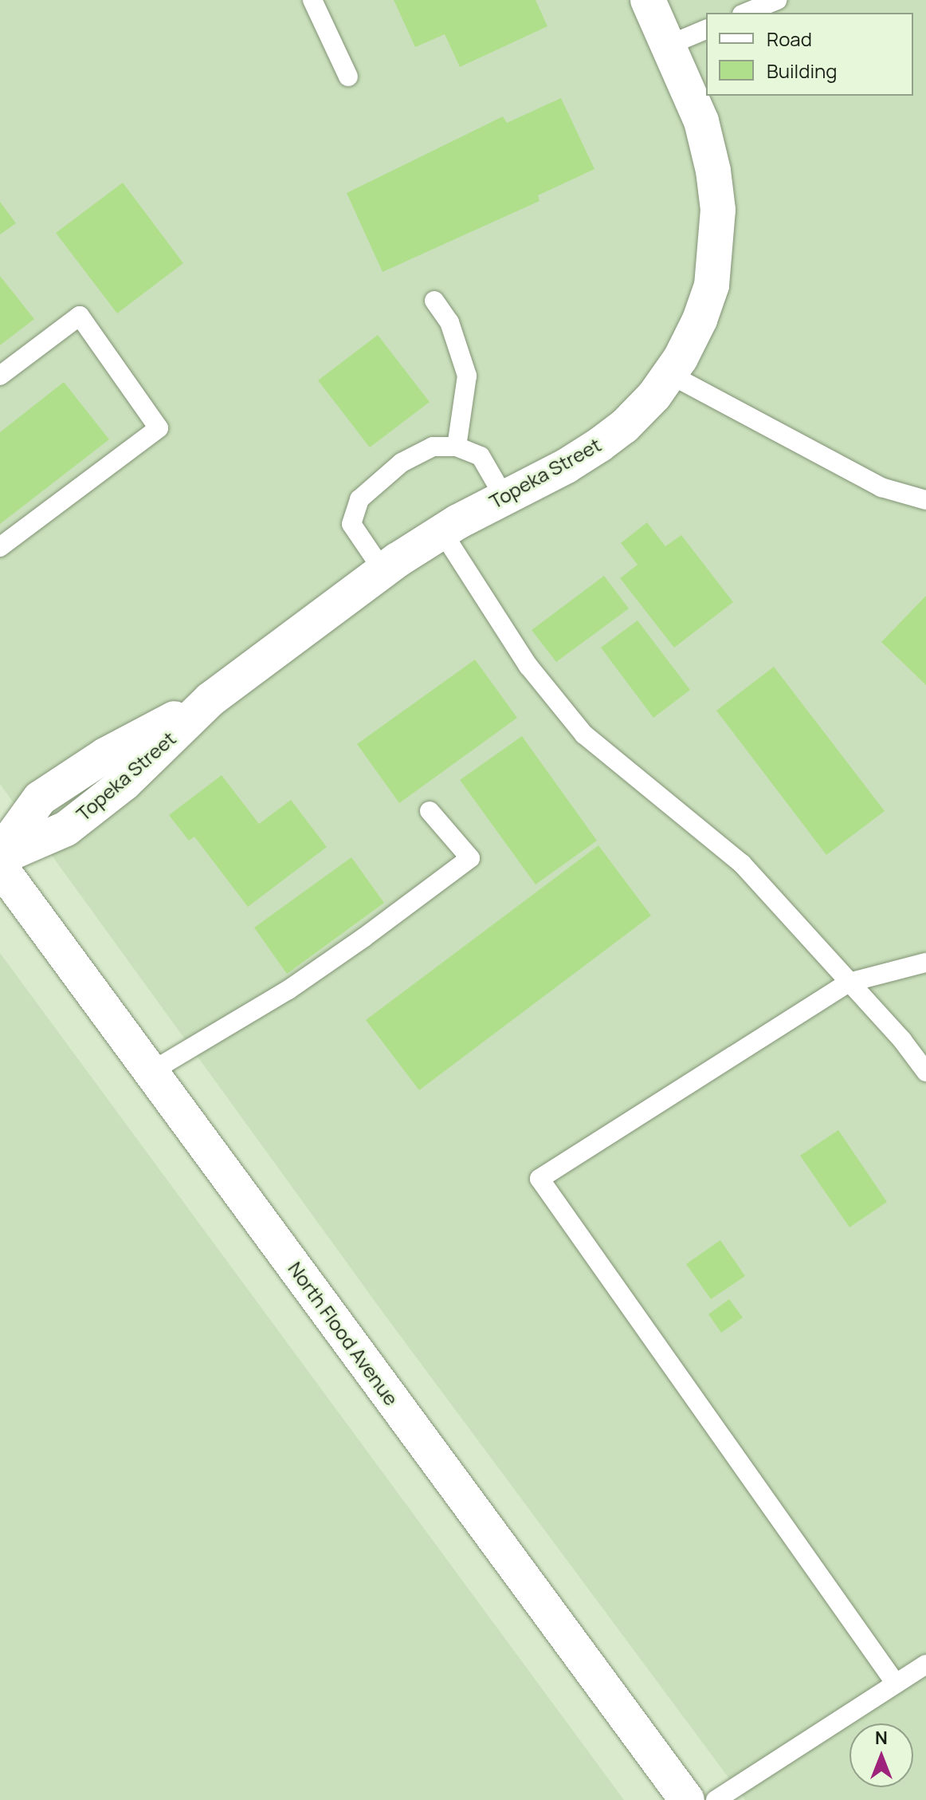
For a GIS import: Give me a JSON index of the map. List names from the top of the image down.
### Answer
{
  "streets": {
    "street": ["Topeka Street", "North Flood Avenue"]
  },
  "legend": ["Road", "Building"],
  "north": "top"
}
